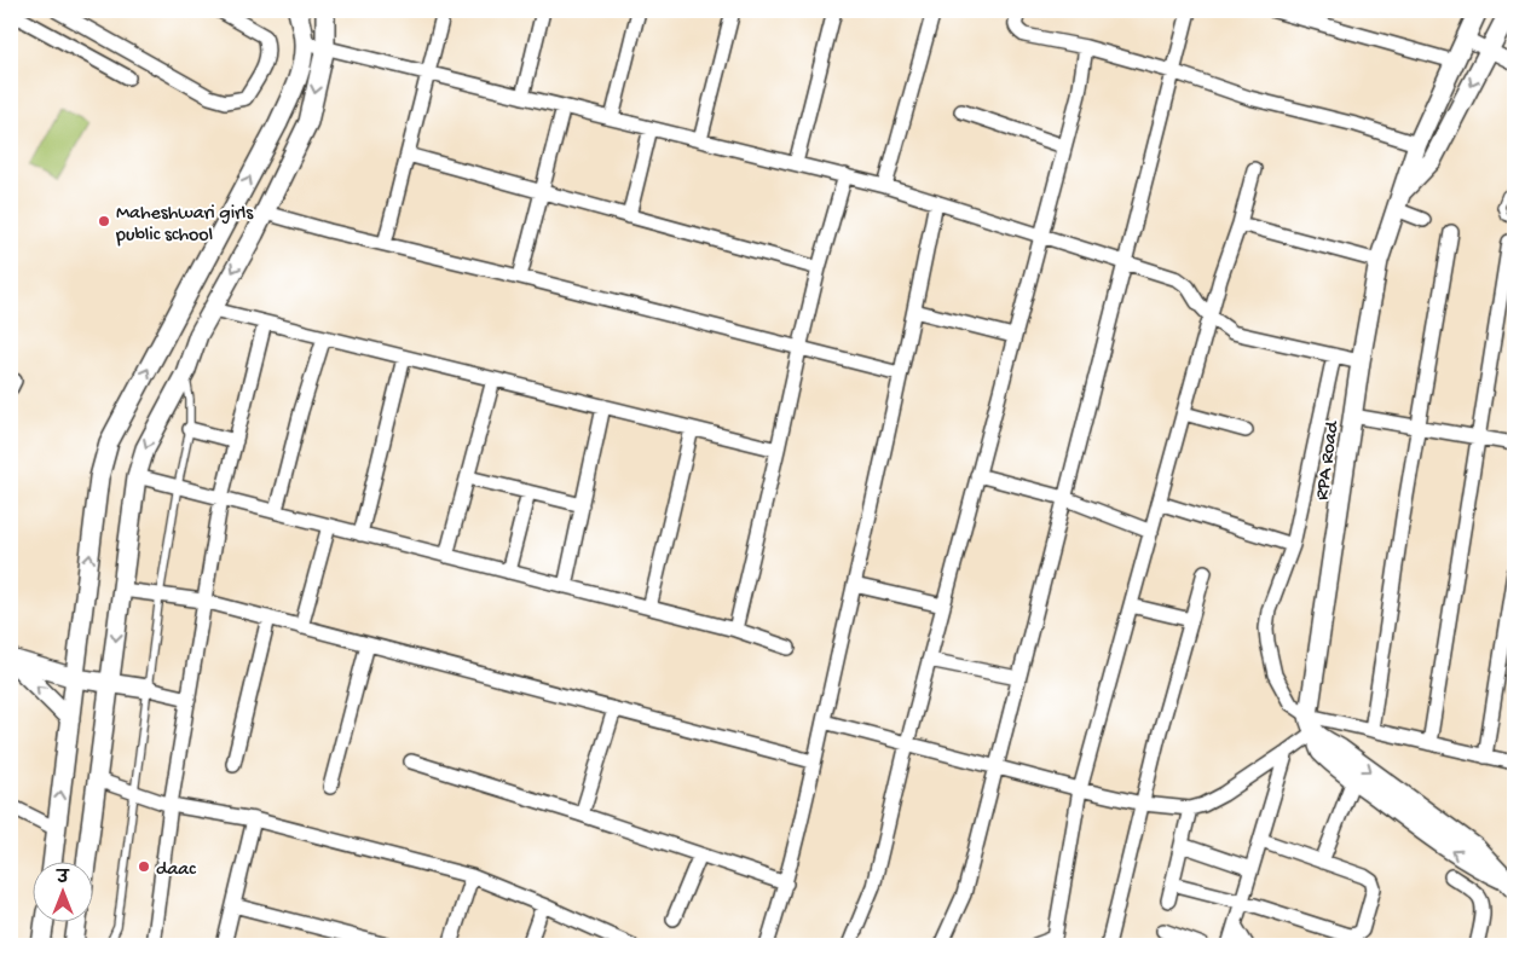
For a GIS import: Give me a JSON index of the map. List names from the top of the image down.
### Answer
{
  "streets": {
    "street": ["RPA Road"]
  },
  "places": ["Maheshwari girls public school", "daac"],
  "north": "top"
}
